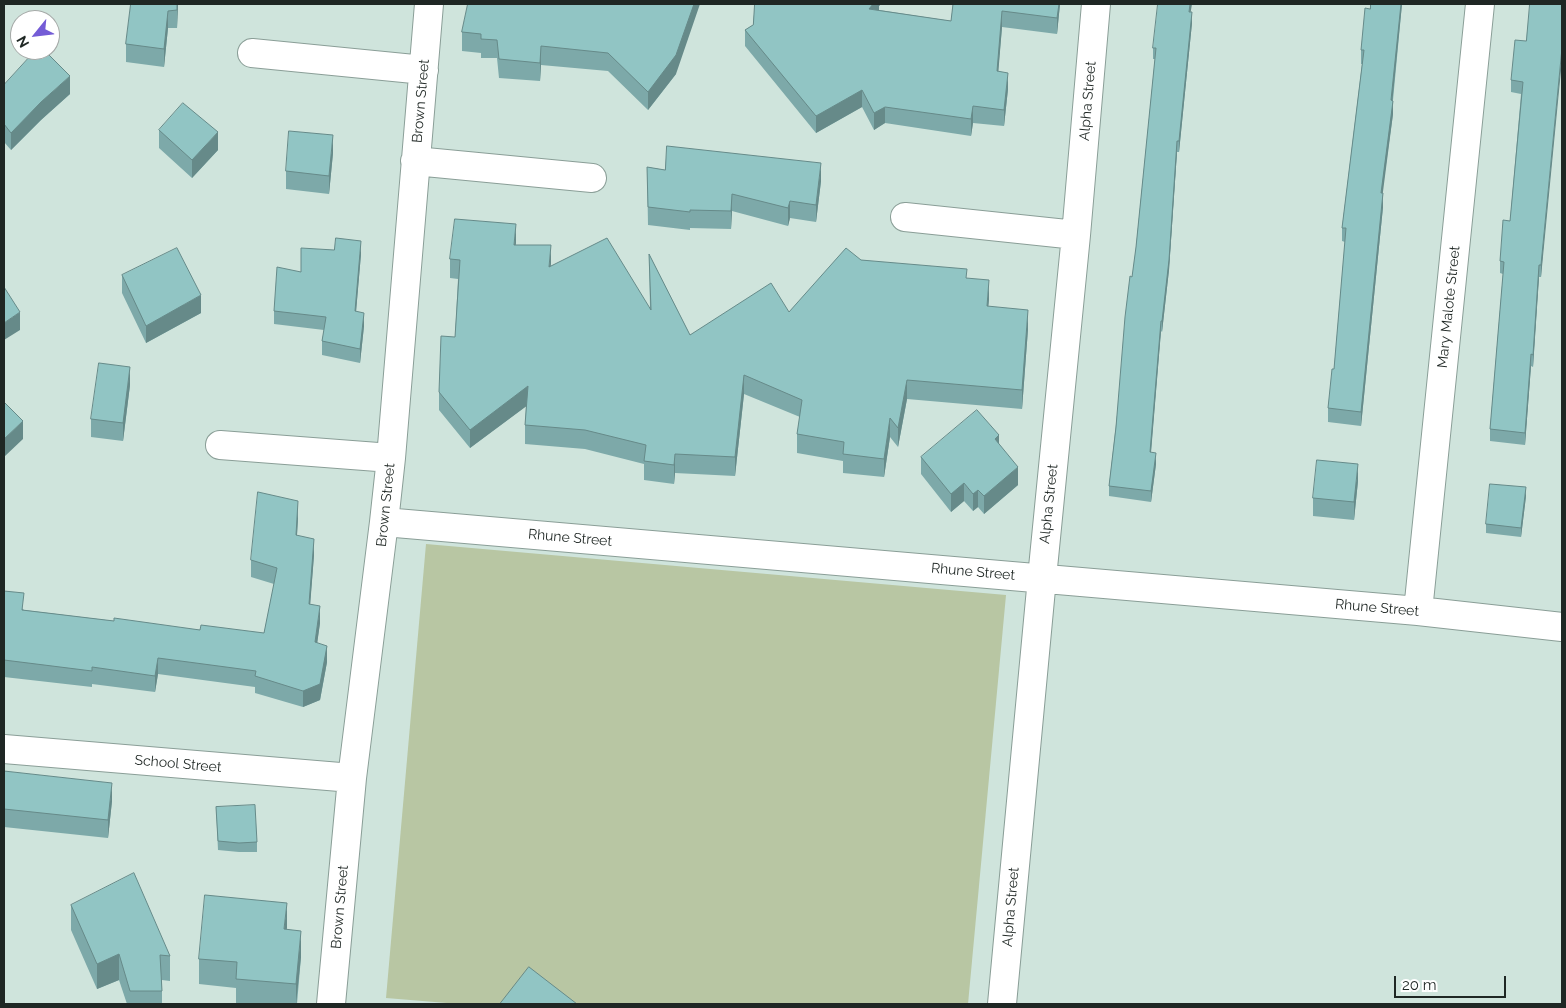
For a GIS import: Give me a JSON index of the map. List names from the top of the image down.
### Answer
{
  "streets": {
    "street": [
      "Brown Street",
      "Alpha Street",
      "Mary Malote Street",
      "Rhune Street",
      "School Street"
    ]
  },
  "crossings": [
    ["Brown Street", "Rhune Street"],
    ["Brown Street", "School Street"],
    ["Alpha Street", "Rhune Street"],
    ["Mary Malote Street", "Rhune Street"]
  ],
  "scale_bar": "20 m",
  "north": "bottom left"
}
